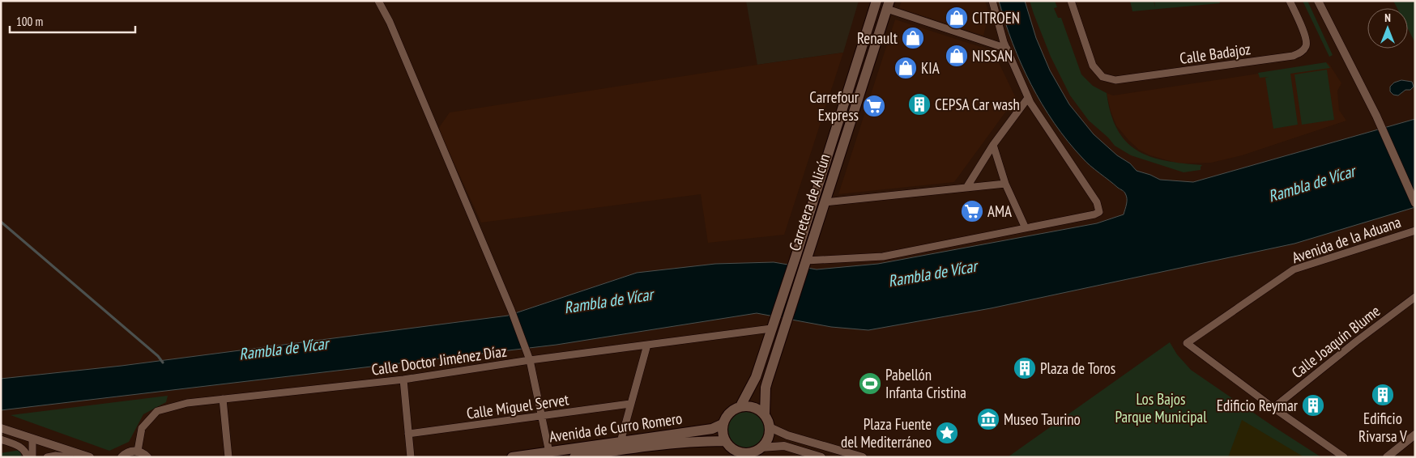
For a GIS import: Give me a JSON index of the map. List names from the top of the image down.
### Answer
{
  "streets": {
    "main road": ["Carretera de Alicún", "Avenida de Curro Romero"],
    "street": [
      "Calle Badajoz",
      "Avenida de la Aduana",
      "Calle Joaquín Blume",
      "Calle Doctor Jiménez Díaz",
      "Calle Miguel Servet"
    ]
  },
  "crossings": [
    ["Carretera de Alicún", "Calle Doctor Jiménez Díaz"],
    ["Carretera de Alicún", "Avenida de Curro Romero"],
    ["Avenida de la Aduana", "Calle Joaquín Blume"]
  ],
  "water": ["Rambla de Vícar"],
  "parks": ["Los Bajos Parque Municipal"],
  "places": {
    "shop": [
      "CITROEN",
      "Renault",
      "NISSAN",
      "KIA"
    ],
    "building": [
      "CEPSA Car wash",
      "Plaza de Toros",
      "Edificio Rivarsa V",
      "Edificio Reymar"
    ],
    "supermarket": ["Carrefour Express", "AMA"],
    "sports": ["Pabellón Infanta Cristina"],
    "museum": ["Museo Taurino"],
    "place": ["Plaza Fuente del Mediterráneo"]
  },
  "scale_bar": "100 m",
  "north": "top"
}
